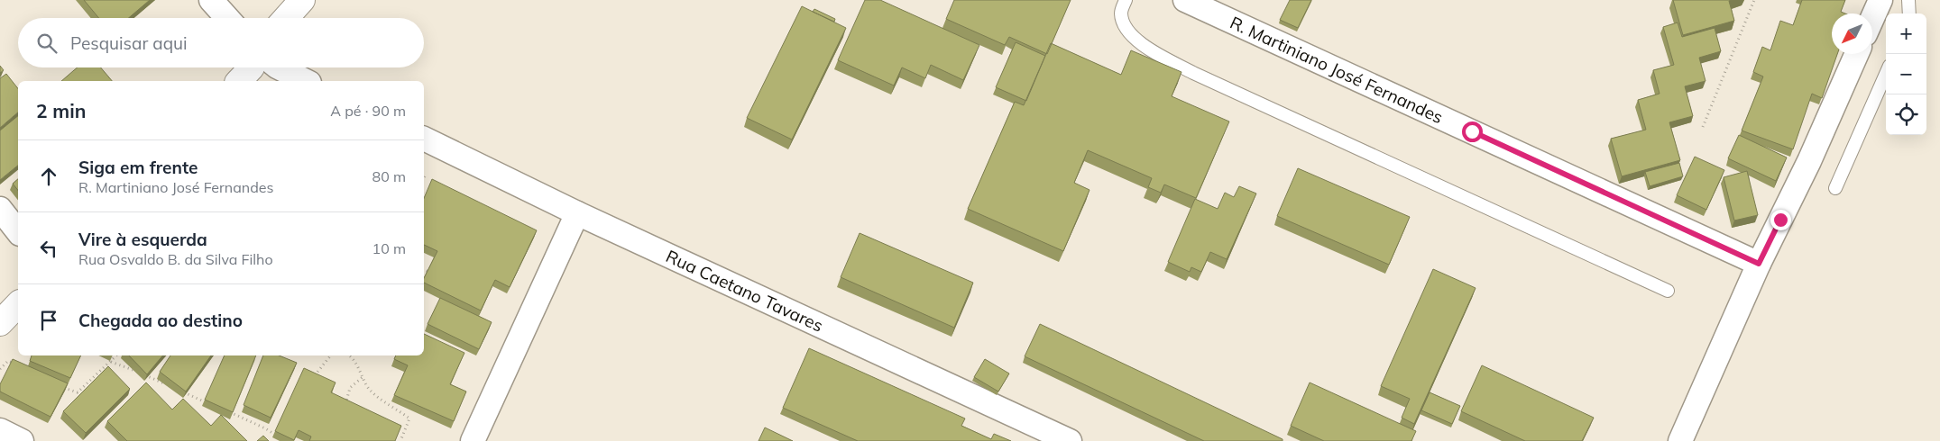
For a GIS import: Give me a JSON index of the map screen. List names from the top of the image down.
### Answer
{
  "streets": {
    "street": ["R. Martiniano José Fernandes", "Rua Caetano Tavares"]
  },
  "north": "bottom left",
  "page": {
    "map_buttons": ["+", "−"],
    "search": "Pesquisar aqui",
    "heading": ["2 min", "A pé · 90 m"],
    "list": [
      ["Siga em frente", "R. Martiniano José Fernandes", "80 m"],
      ["Vire à esquerda", "Rua Osvaldo B. da Silva Filho", "10 m"],
      "Chegada ao destino"
    ]
  }
}
